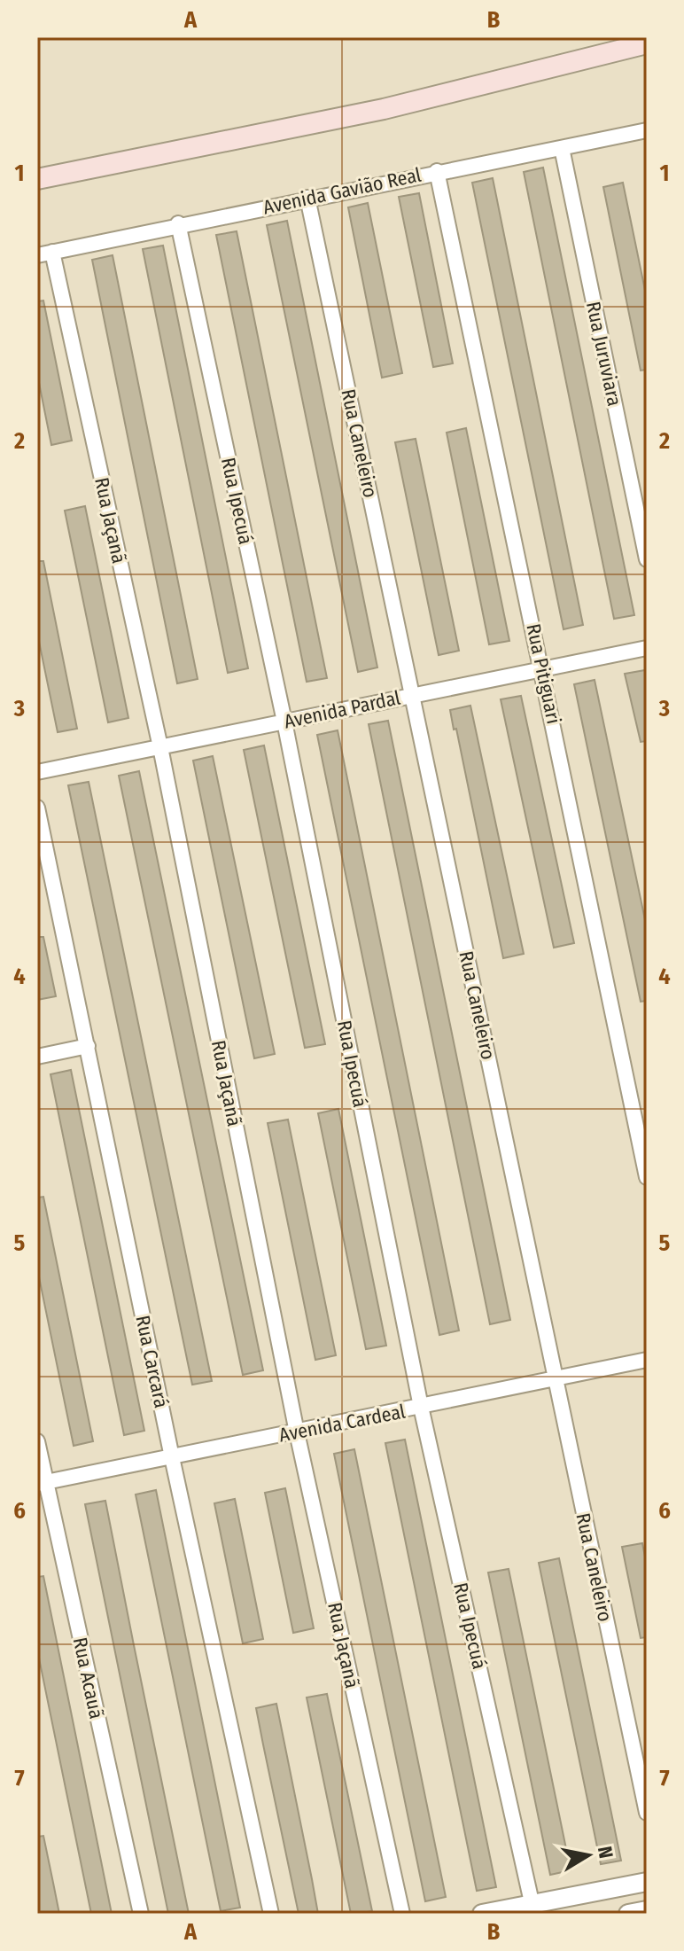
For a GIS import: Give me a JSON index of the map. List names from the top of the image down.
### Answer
{
  "streets": {
    "street": [
      "Avenida Gavião Real",
      "Rua Juruviara",
      "Rua Caneleiro",
      "Rua Ipecuá",
      "Rua Jaçanã",
      "Rua Pitiguari",
      "Avenida Pardal",
      "Rua Carcará",
      "Avenida Cardeal",
      "Rua Acauã"
    ]
  },
  "crossings": [
    ["Avenida Gavião Real", "Rua Juruviara"],
    ["Avenida Gavião Real", "Rua Caneleiro"],
    ["Avenida Gavião Real", "Rua Ipecuá"],
    ["Avenida Gavião Real", "Rua Jaçanã"],
    ["Avenida Gavião Real", "Rua Pitiguari"],
    ["Rua Caneleiro", "Avenida Pardal"],
    ["Rua Caneleiro", "Avenida Cardeal"],
    ["Rua Ipecuá", "Avenida Pardal"],
    ["Rua Ipecuá", "Avenida Cardeal"],
    ["Rua Jaçanã", "Avenida Pardal"],
    ["Rua Jaçanã", "Avenida Cardeal"],
    ["Rua Pitiguari", "Avenida Pardal"],
    ["Rua Carcará", "Avenida Cardeal"],
    ["Avenida Cardeal", "Rua Acauã"]
  ],
  "north": "right",
  "grid": {
    "columns": ["A", "B"],
    "rows": [
      "1",
      "2",
      "3",
      "4",
      "5",
      "6",
      "7"
    ]
  }
}
